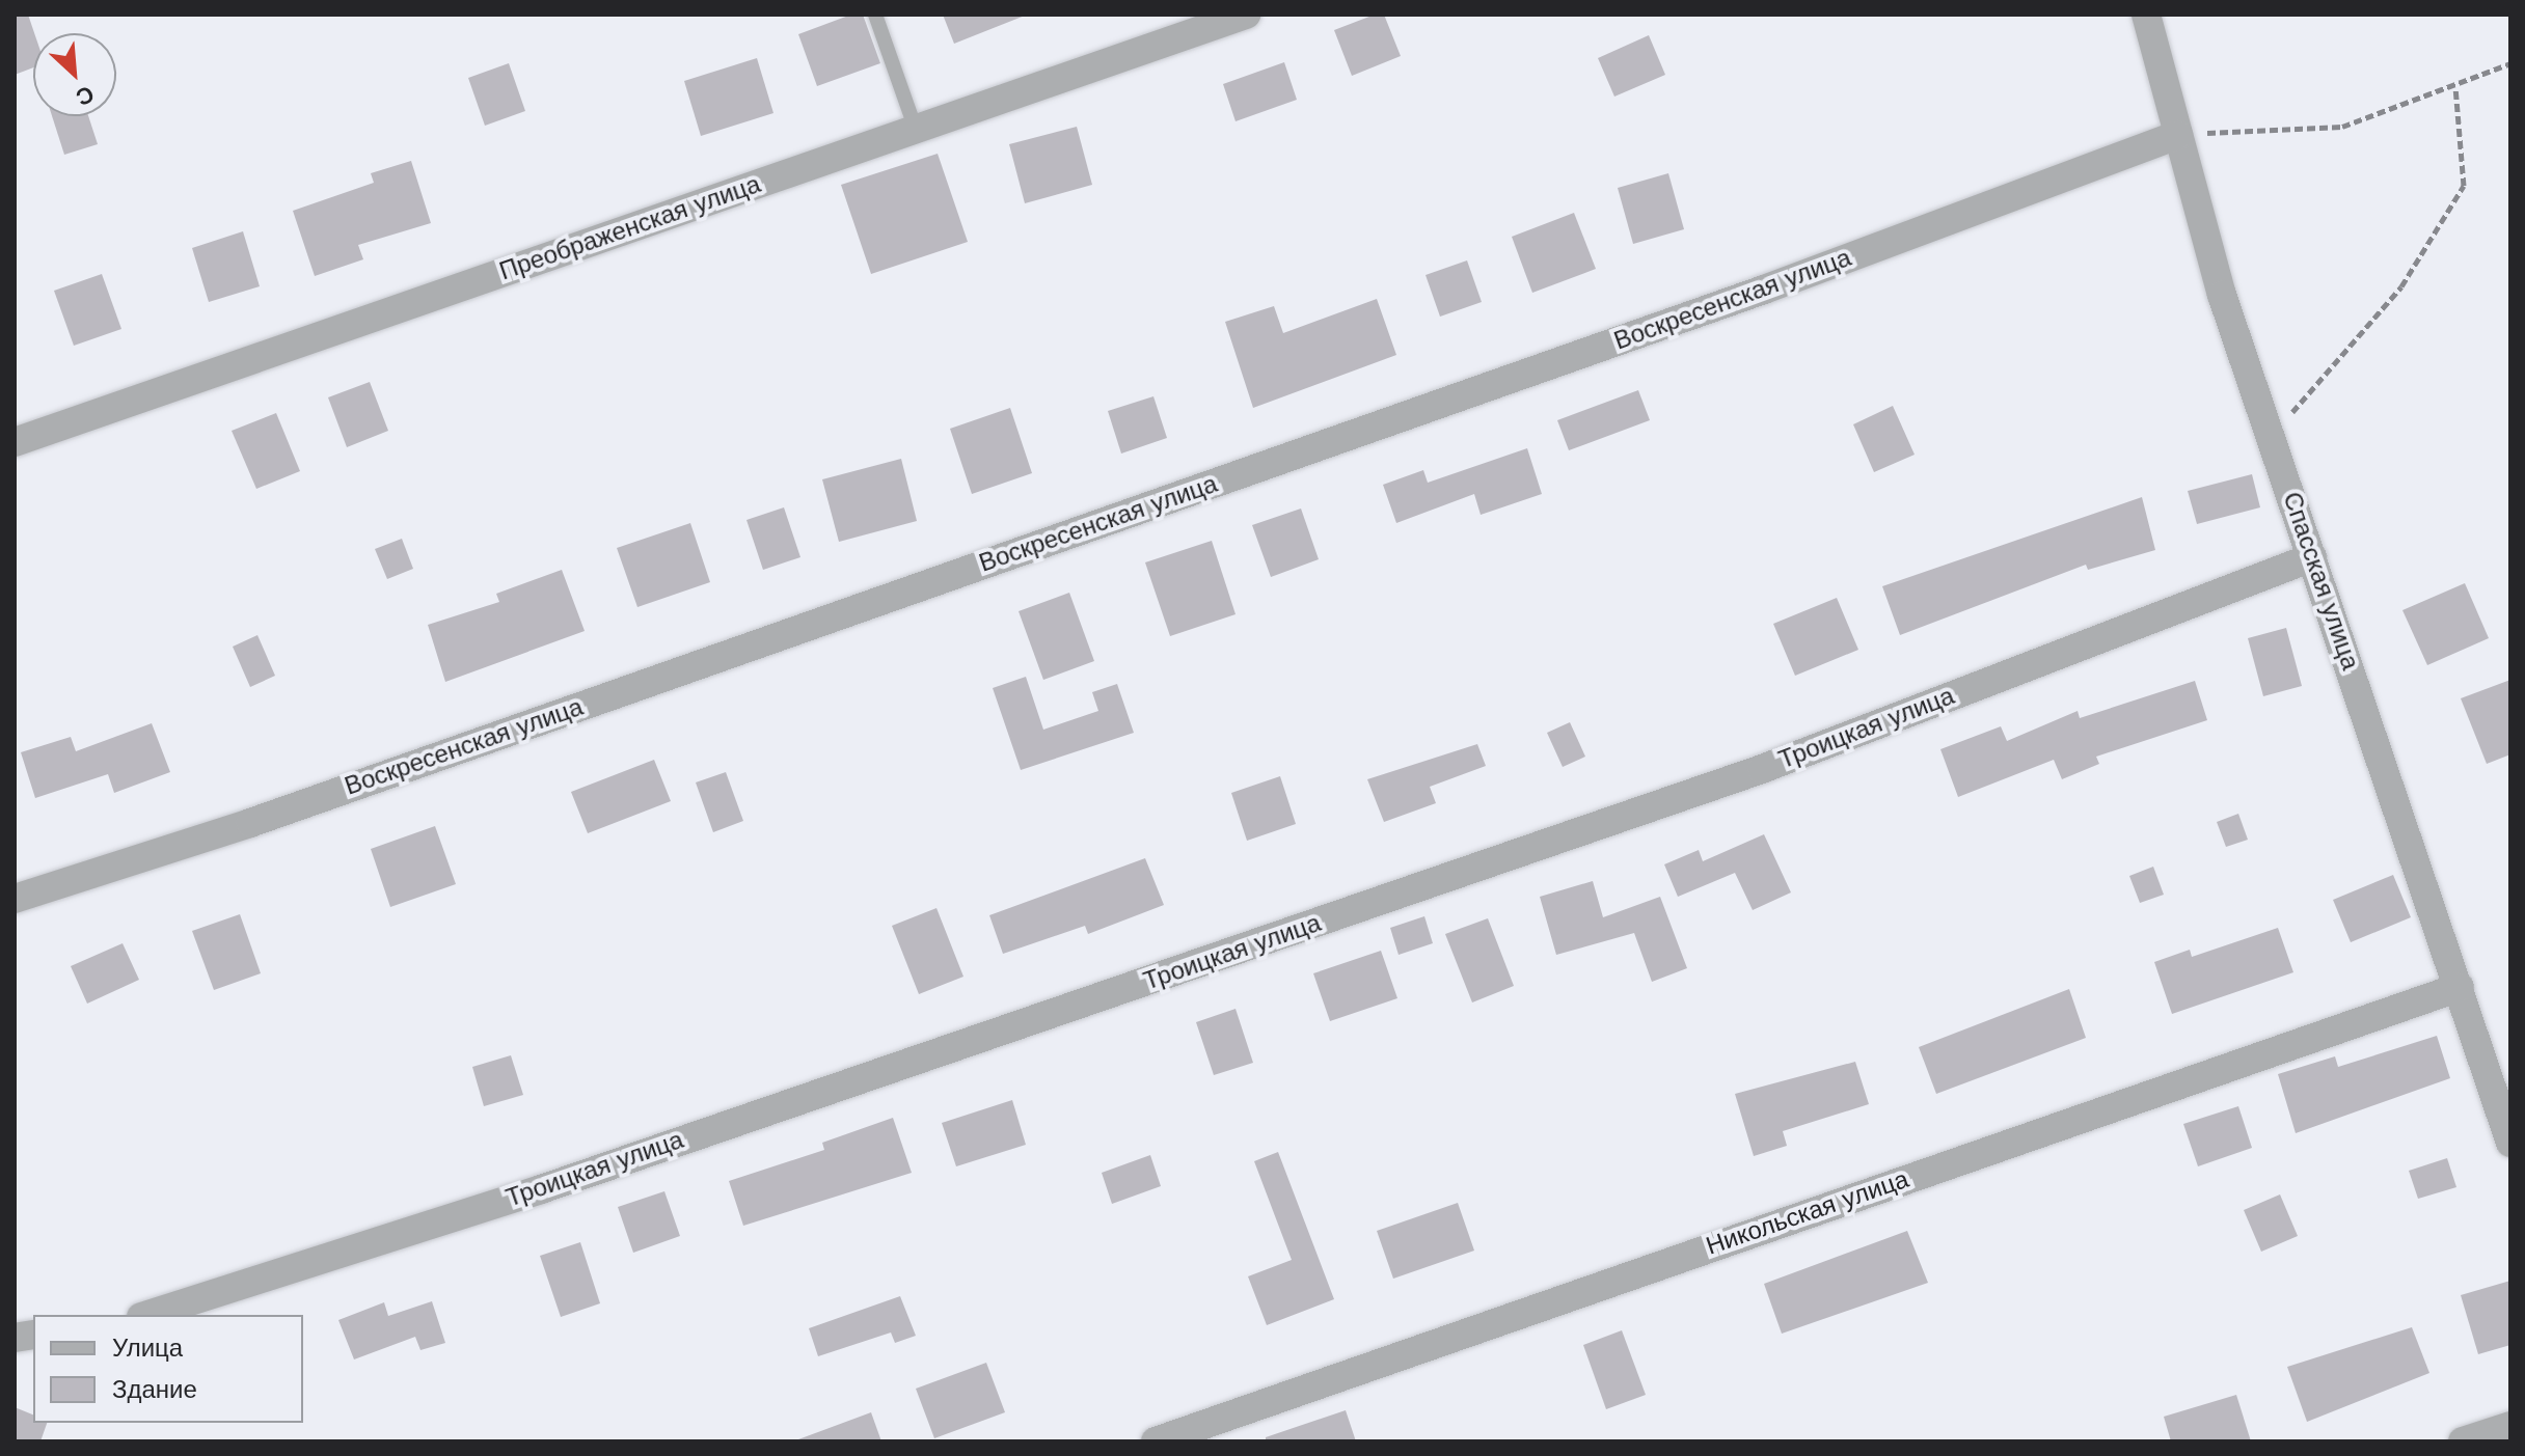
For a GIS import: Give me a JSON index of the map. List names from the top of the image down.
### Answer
{
  "streets": {
    "street": [
      "Преображенская улица",
      "Воскресенская улица",
      "Спасская улица",
      "Троицкая улица",
      "Никольская улица"
    ]
  },
  "crossings": [
    ["Воскресенская улица", "Спасская улица"],
    ["Спасская улица", "Троицкая улица"],
    ["Спасская улица", "Никольская улица"]
  ],
  "legend": ["Улица", "Здание"],
  "north": "bottom right"
}
